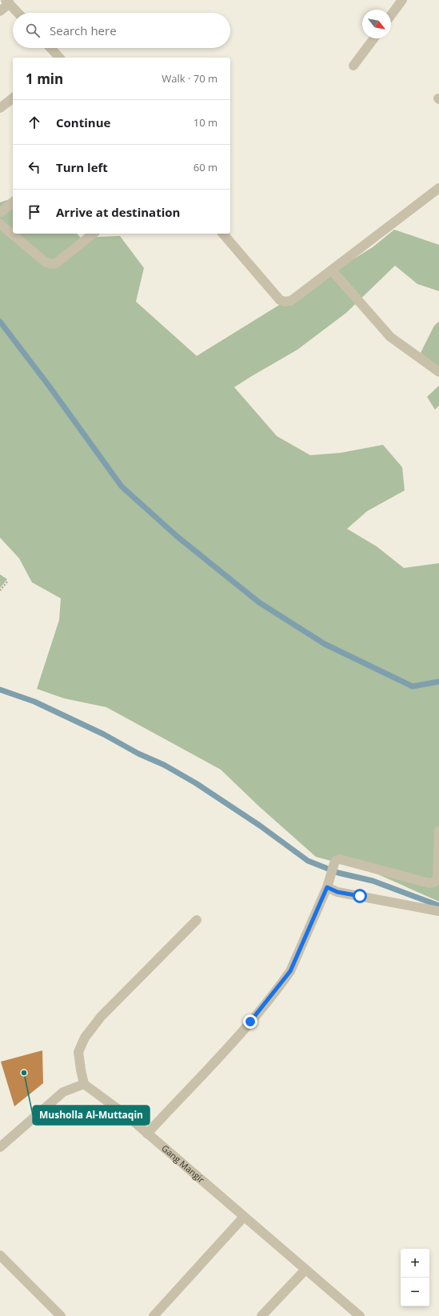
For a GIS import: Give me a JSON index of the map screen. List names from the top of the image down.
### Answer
{
  "streets": {
    "street": ["Gang Mangir"]
  },
  "places": ["Musholla Al-Muttaqin"],
  "north": "bottom right",
  "page": {
    "search": "Search here",
    "heading": ["1 min", "Walk · 70 m"],
    "list": [
      ["Continue", "10 m"],
      ["Turn left", "60 m"],
      "Arrive at destination"
    ],
    "map_buttons": ["+", "−"]
  }
}
